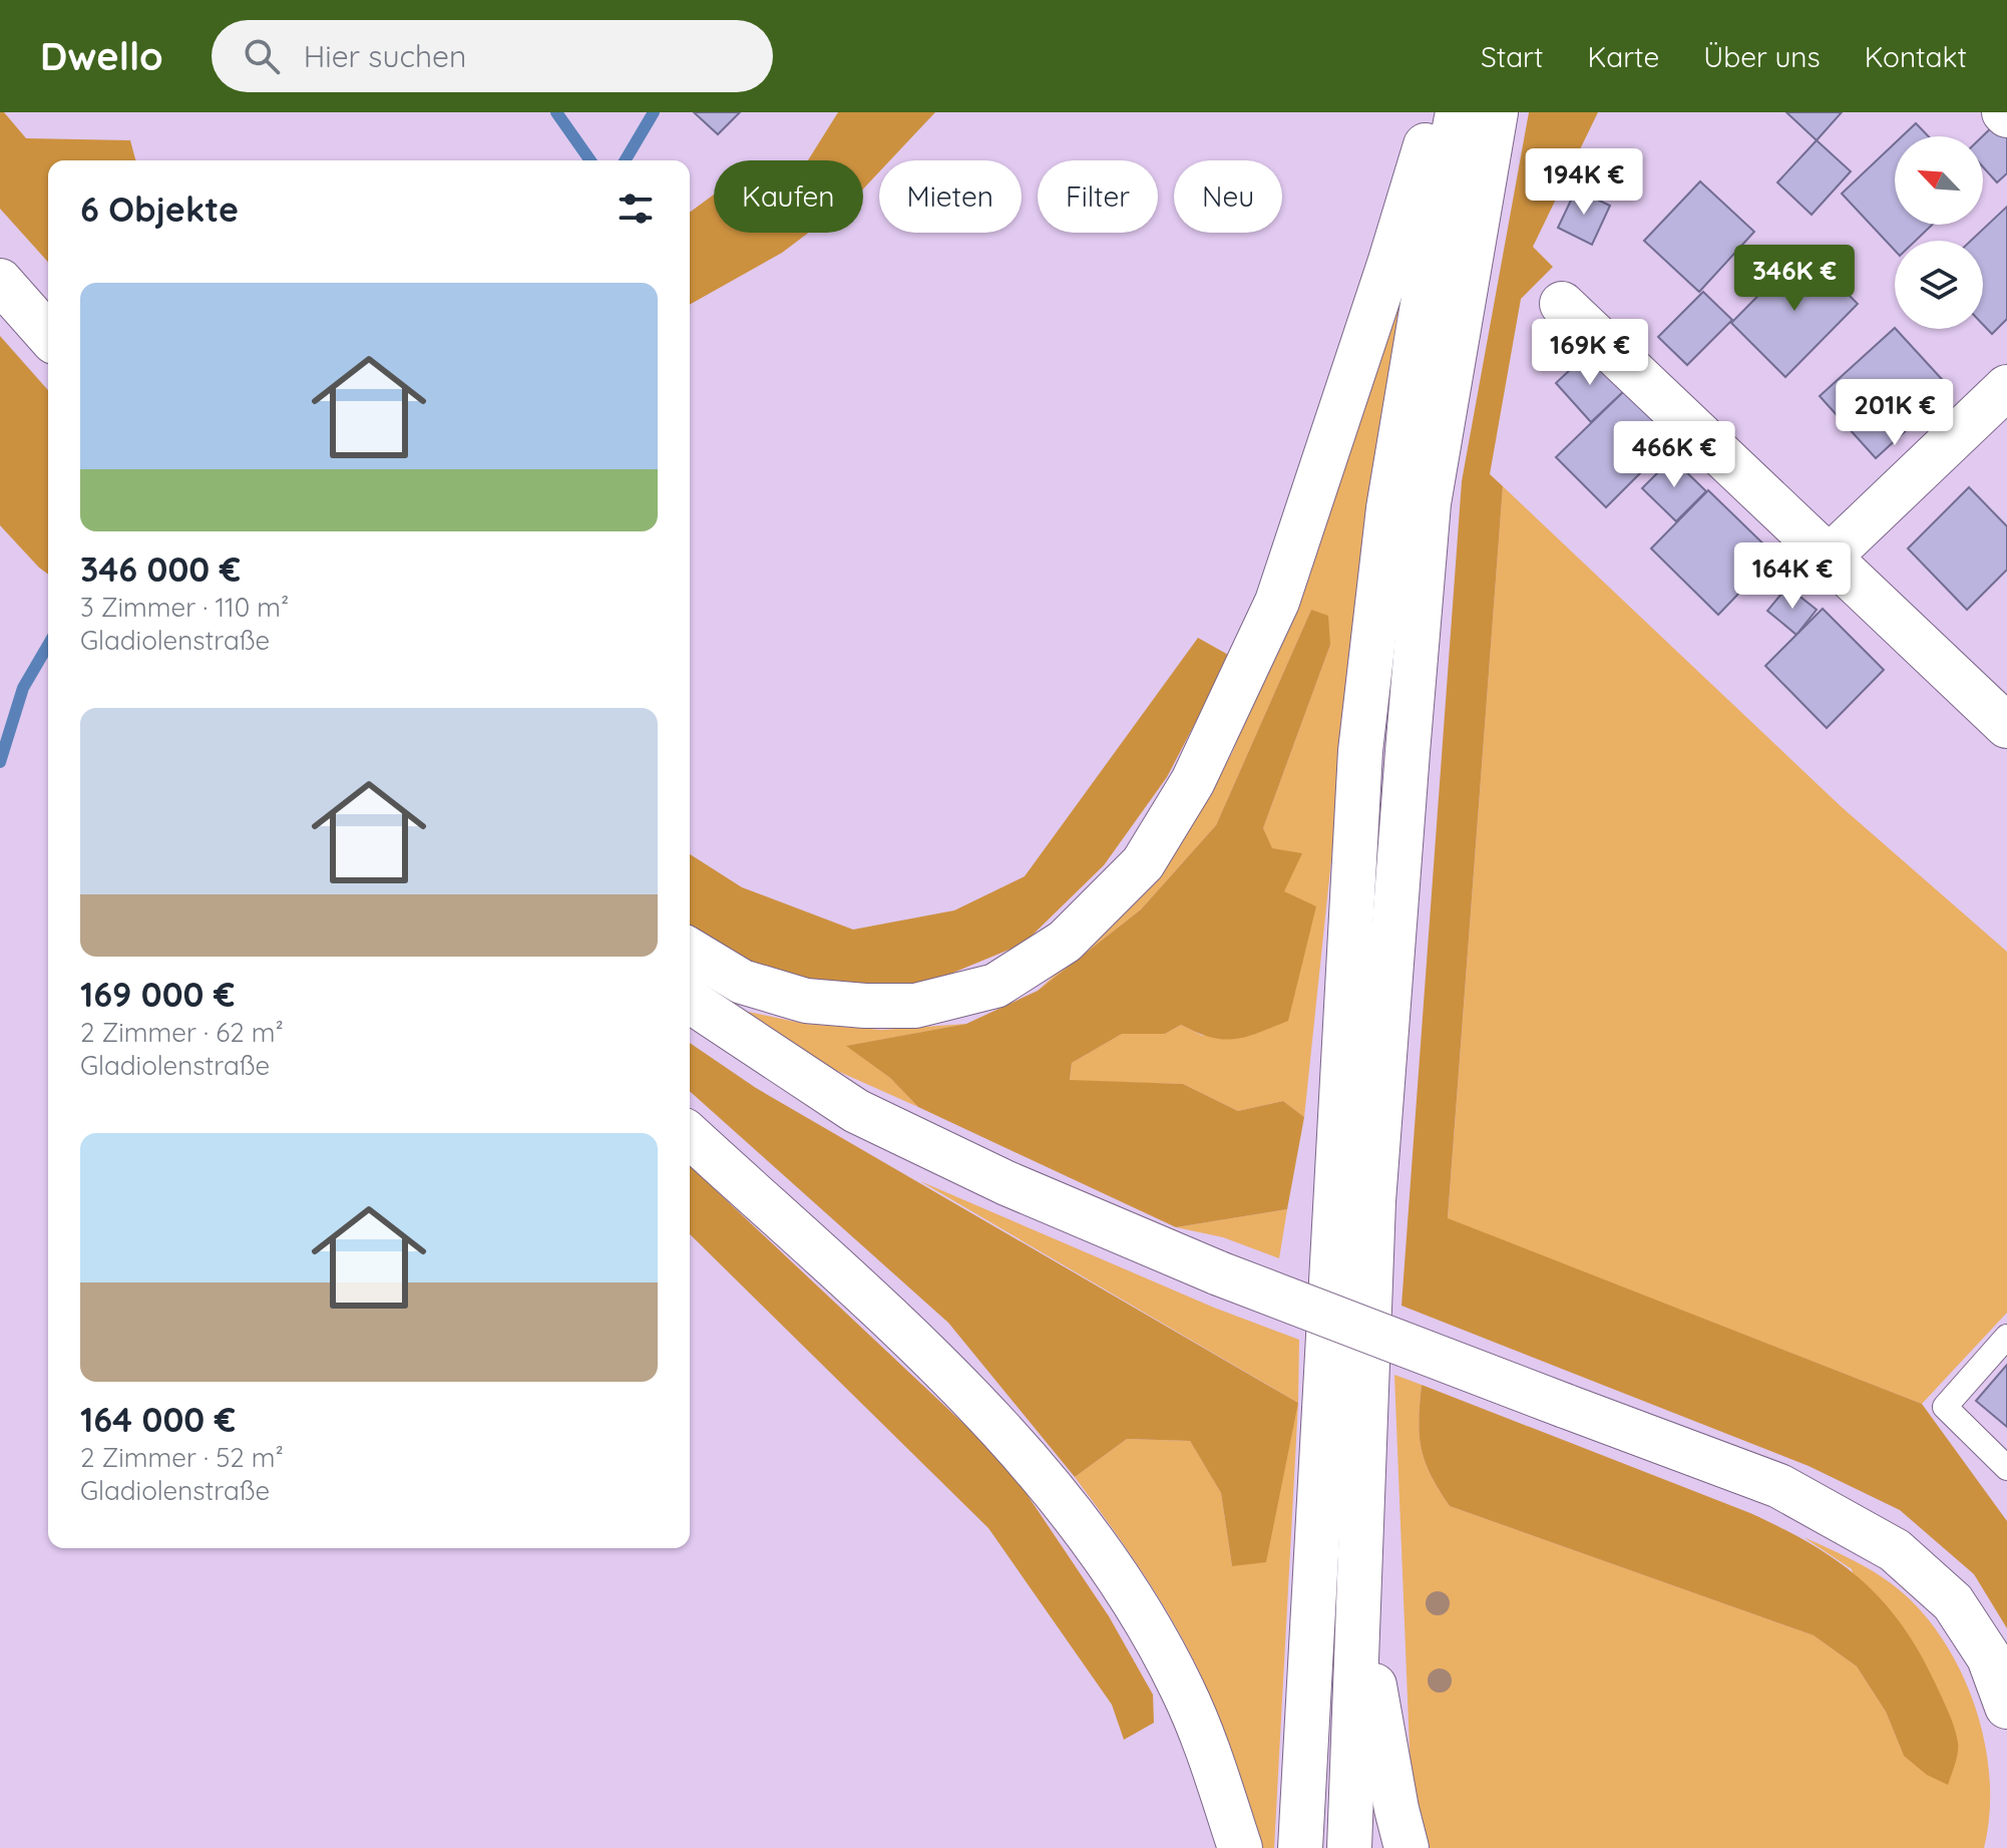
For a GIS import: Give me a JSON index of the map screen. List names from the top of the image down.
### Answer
{
  "north": "top left",
  "page": {
    "header": "Dwello",
    "search": "Hier suchen",
    "nav": [
      "Start",
      "Karte",
      "Über uns",
      "Kontakt"
    ],
    "price": [
      "194K €",
      "346K €",
      "169K €",
      "201K €",
      "466K €",
      "164K €"
    ],
    "chip": [
      "Kaufen",
      "Mieten",
      "Filter",
      "Neu"
    ],
    "heading": "6 Objekte",
    "list": [
      {
        "name": "346 000 €",
        "note": "3 Zimmer · 110 m² · Gladiolenstraße"
      },
      {
        "name": "169 000 €",
        "note": "2 Zimmer · 62 m² · Gladiolenstraße"
      },
      {
        "name": "164 000 €",
        "note": "2 Zimmer · 52 m² · Gladiolenstraße"
      }
    ]
  }
}
